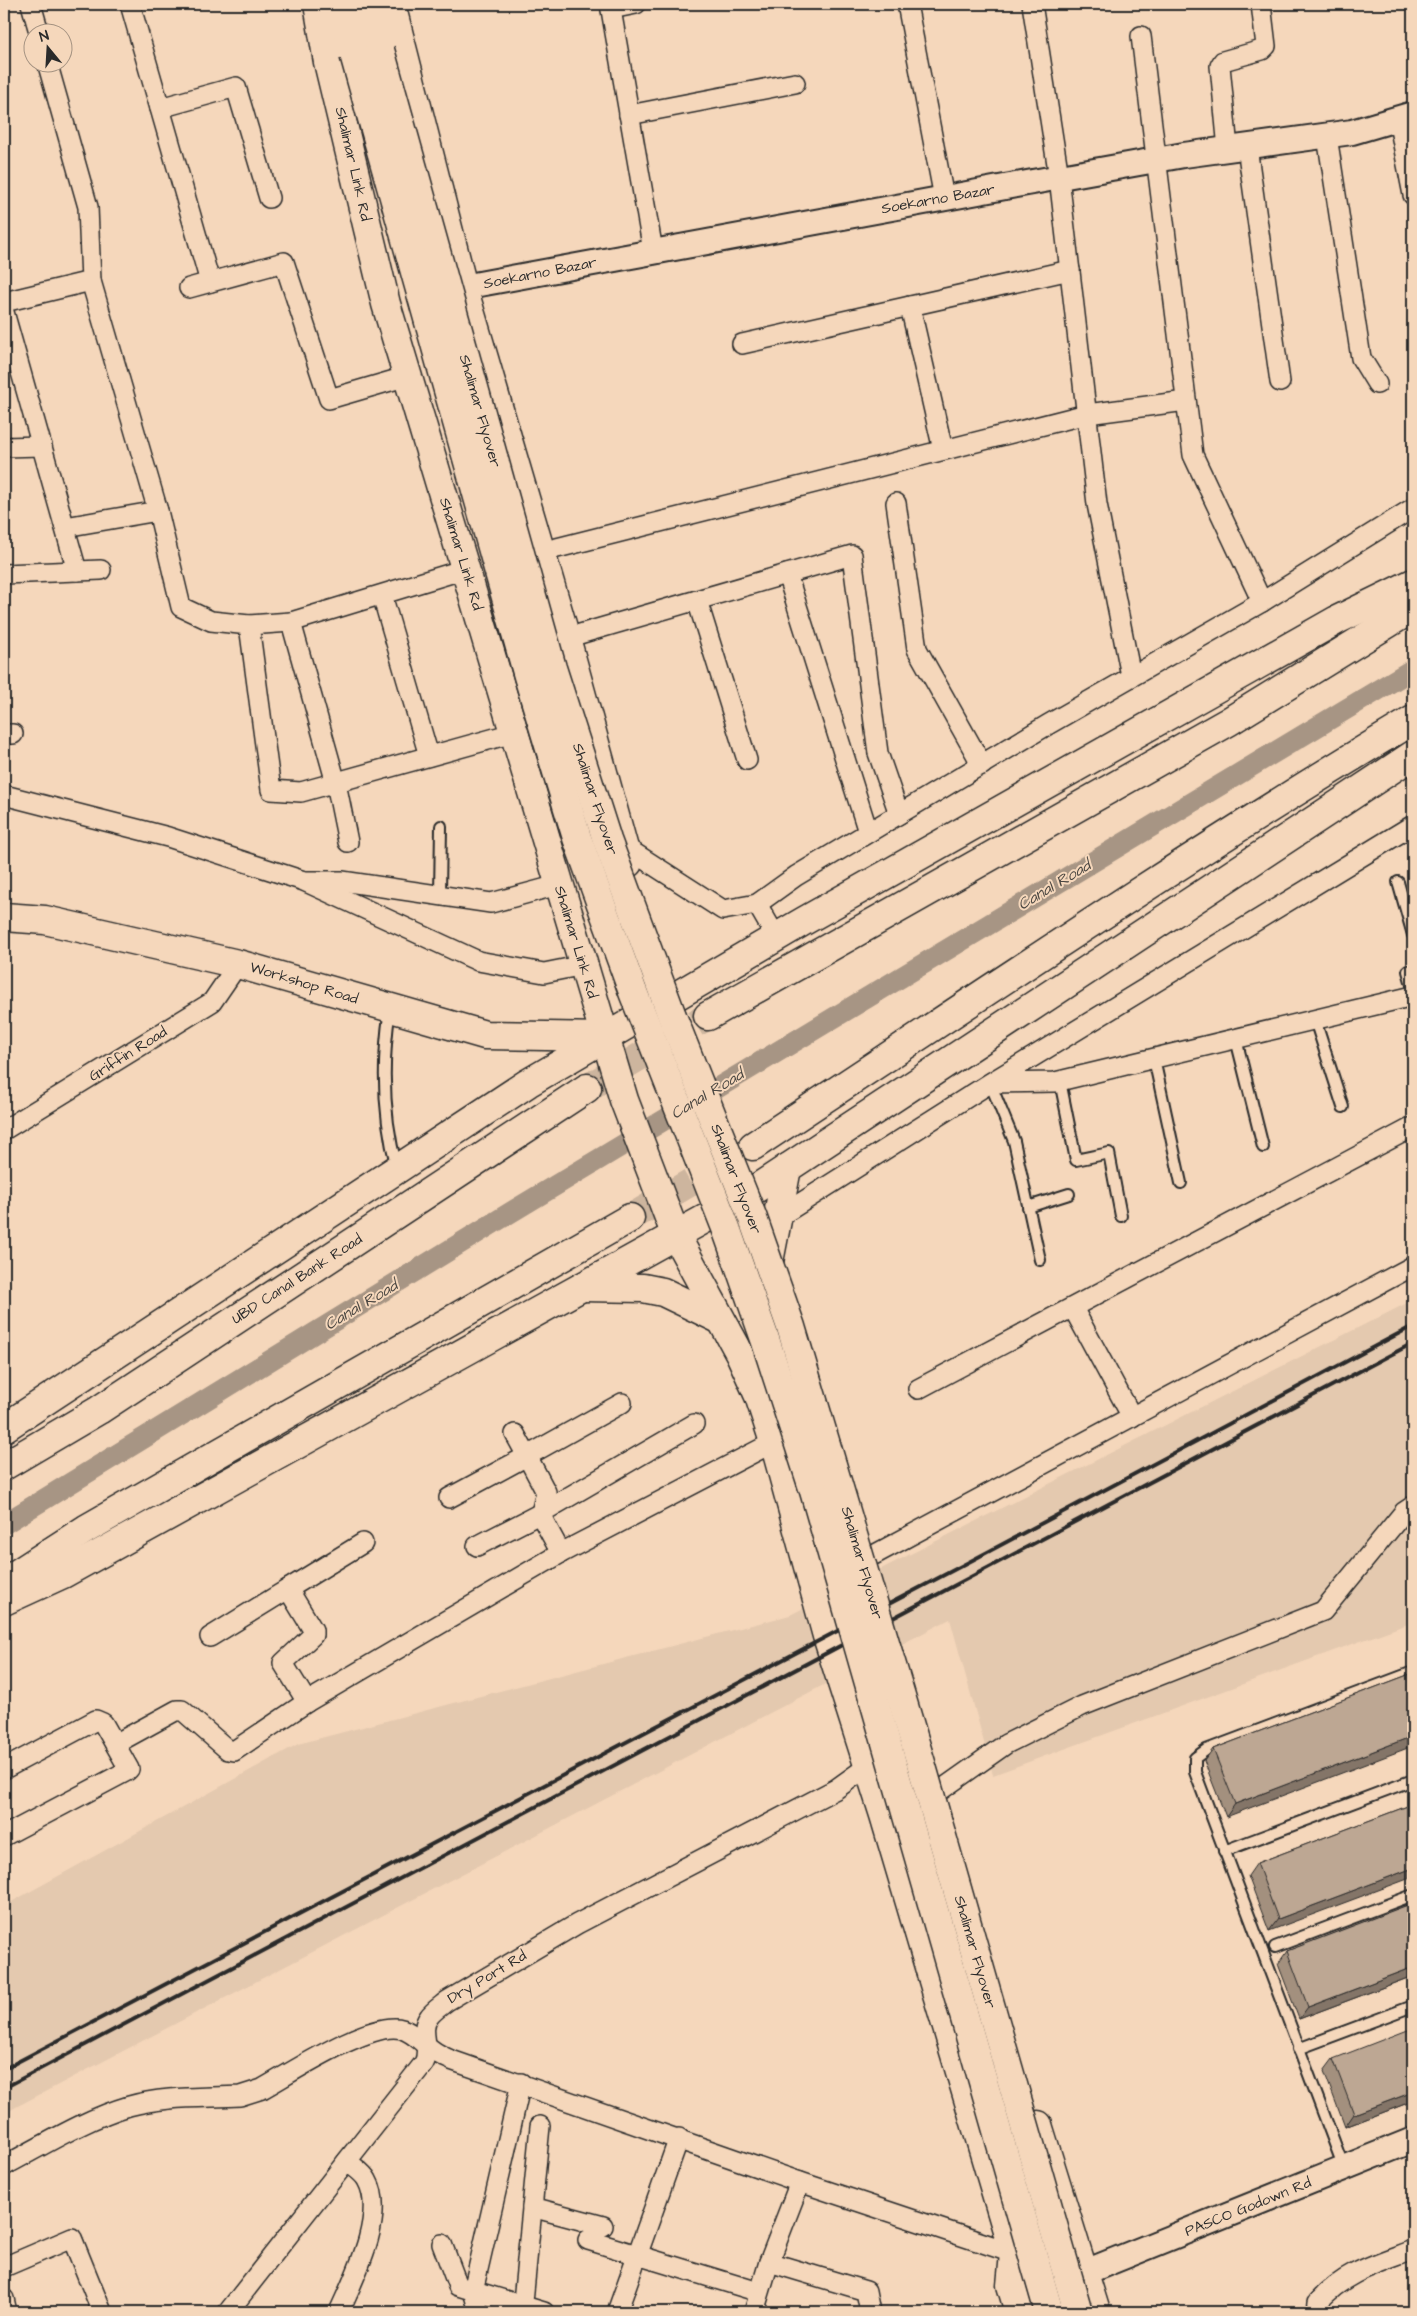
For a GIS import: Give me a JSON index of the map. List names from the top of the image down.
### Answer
{
  "streets": {
    "main road": [
      "Shalimar Link Rd",
      "Shalimar Flyover",
      "Workshop Road",
      "UBD Canal Bank Road"
    ],
    "street": [
      "Soekarno Bazar",
      "Griffin Road",
      "Dry Port Rd",
      "PASCO Godown Rd"
    ]
  },
  "crossings": [
    ["Shalimar Link Rd", "Workshop Road"],
    ["Shalimar Link Rd", "Dry Port Rd"],
    ["Workshop Road", "Griffin Road"]
  ],
  "water": ["Canal Road"],
  "north": "top"
}
